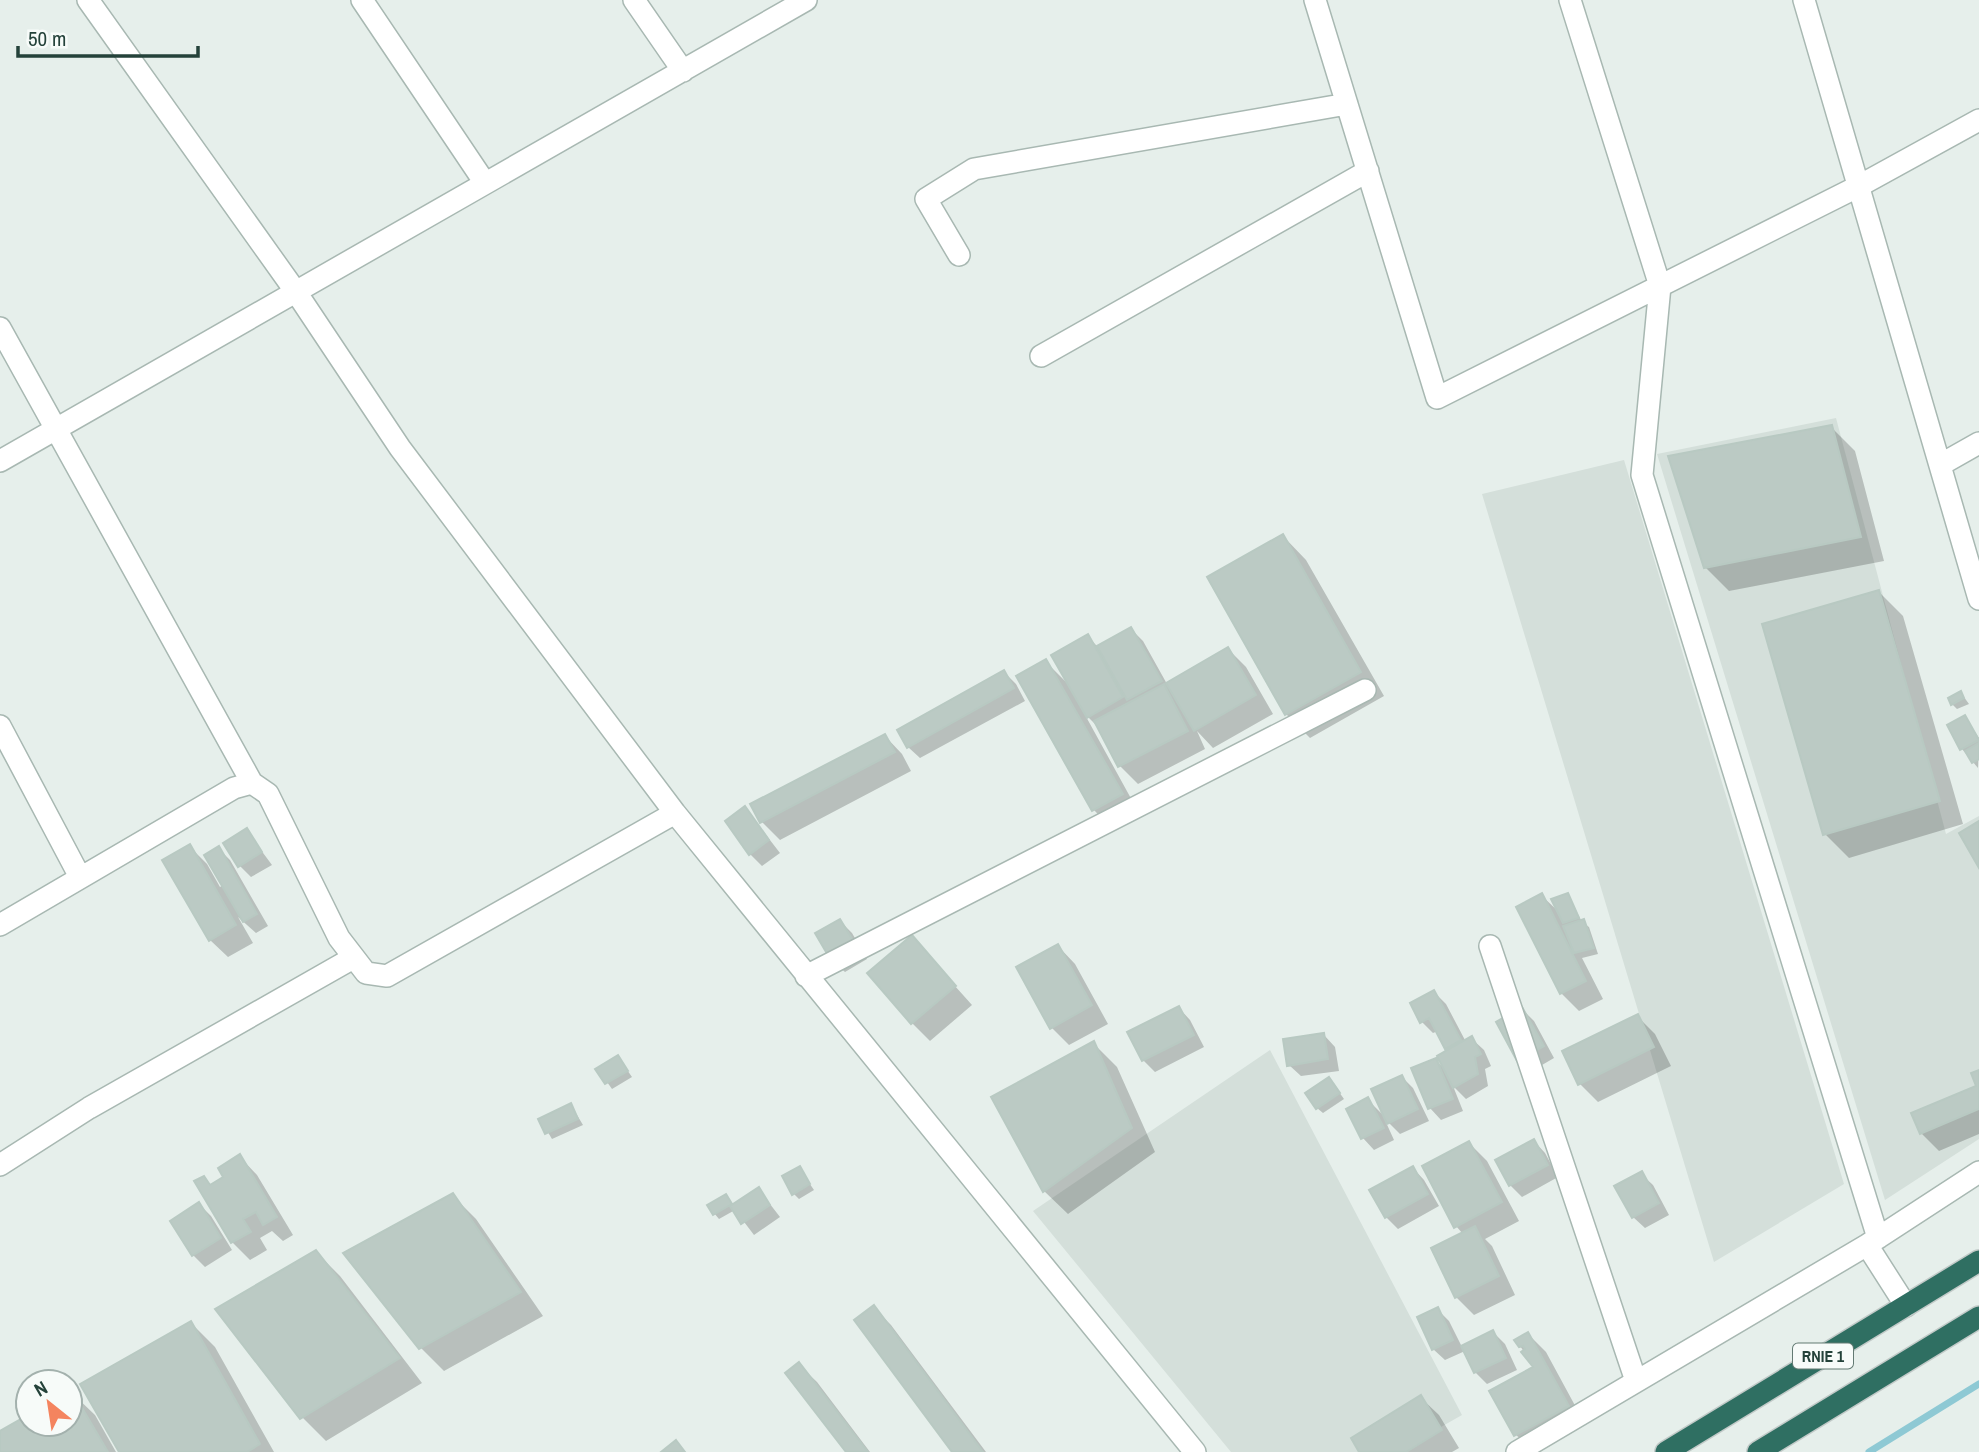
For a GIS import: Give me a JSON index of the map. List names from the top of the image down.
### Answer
{
  "streets": {
    "highway": ["RNIE 1"]
  },
  "scale_bar": "50 m",
  "north": "top left"
}
